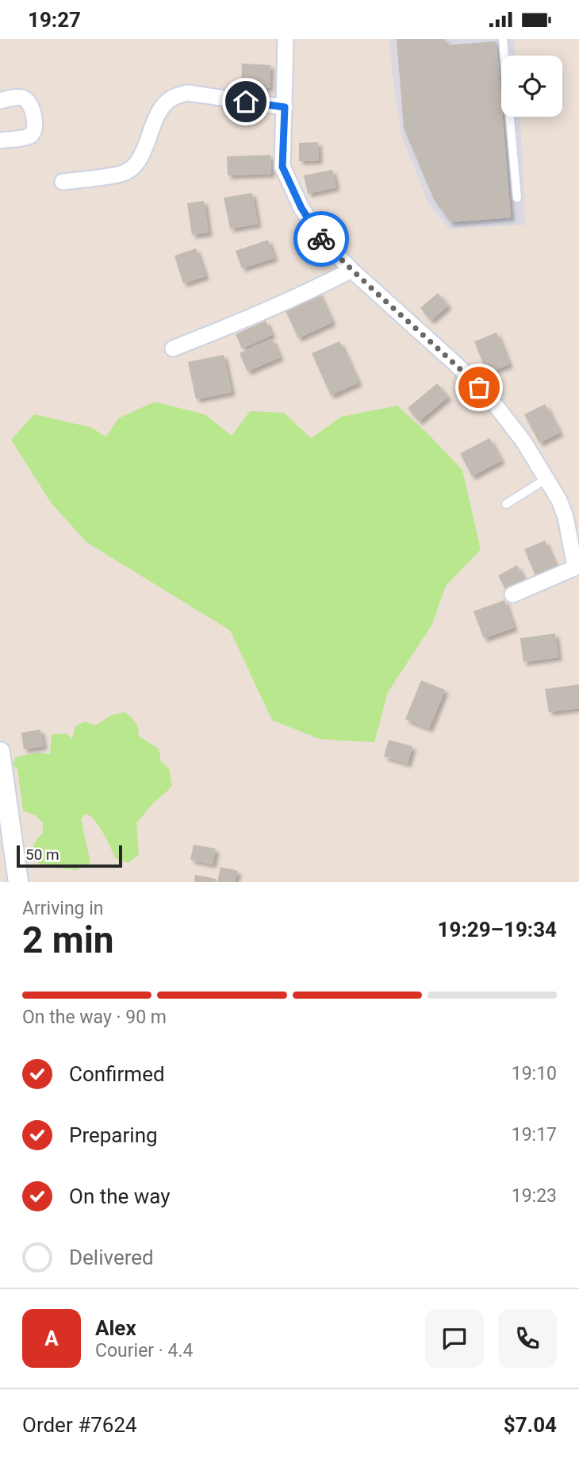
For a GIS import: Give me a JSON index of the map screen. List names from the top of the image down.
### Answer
{
  "scale_bar": "50 m",
  "page": {
    "status": "19:27",
    "scale": "50 m",
    "heading": ["2 min", "Arriving in", "19:29–19:34"],
    "panel": [
      "Alex",
      "Courier · 4.4",
      "Order #7624",
      "$7.04"
    ],
    "bar": "On the way · 90 m",
    "list": [
      ["Confirmed", "19:10"],
      ["Preparing", "19:17"],
      ["On the way", "19:23"],
      "Delivered"
    ],
    "round": "A"
  }
}
